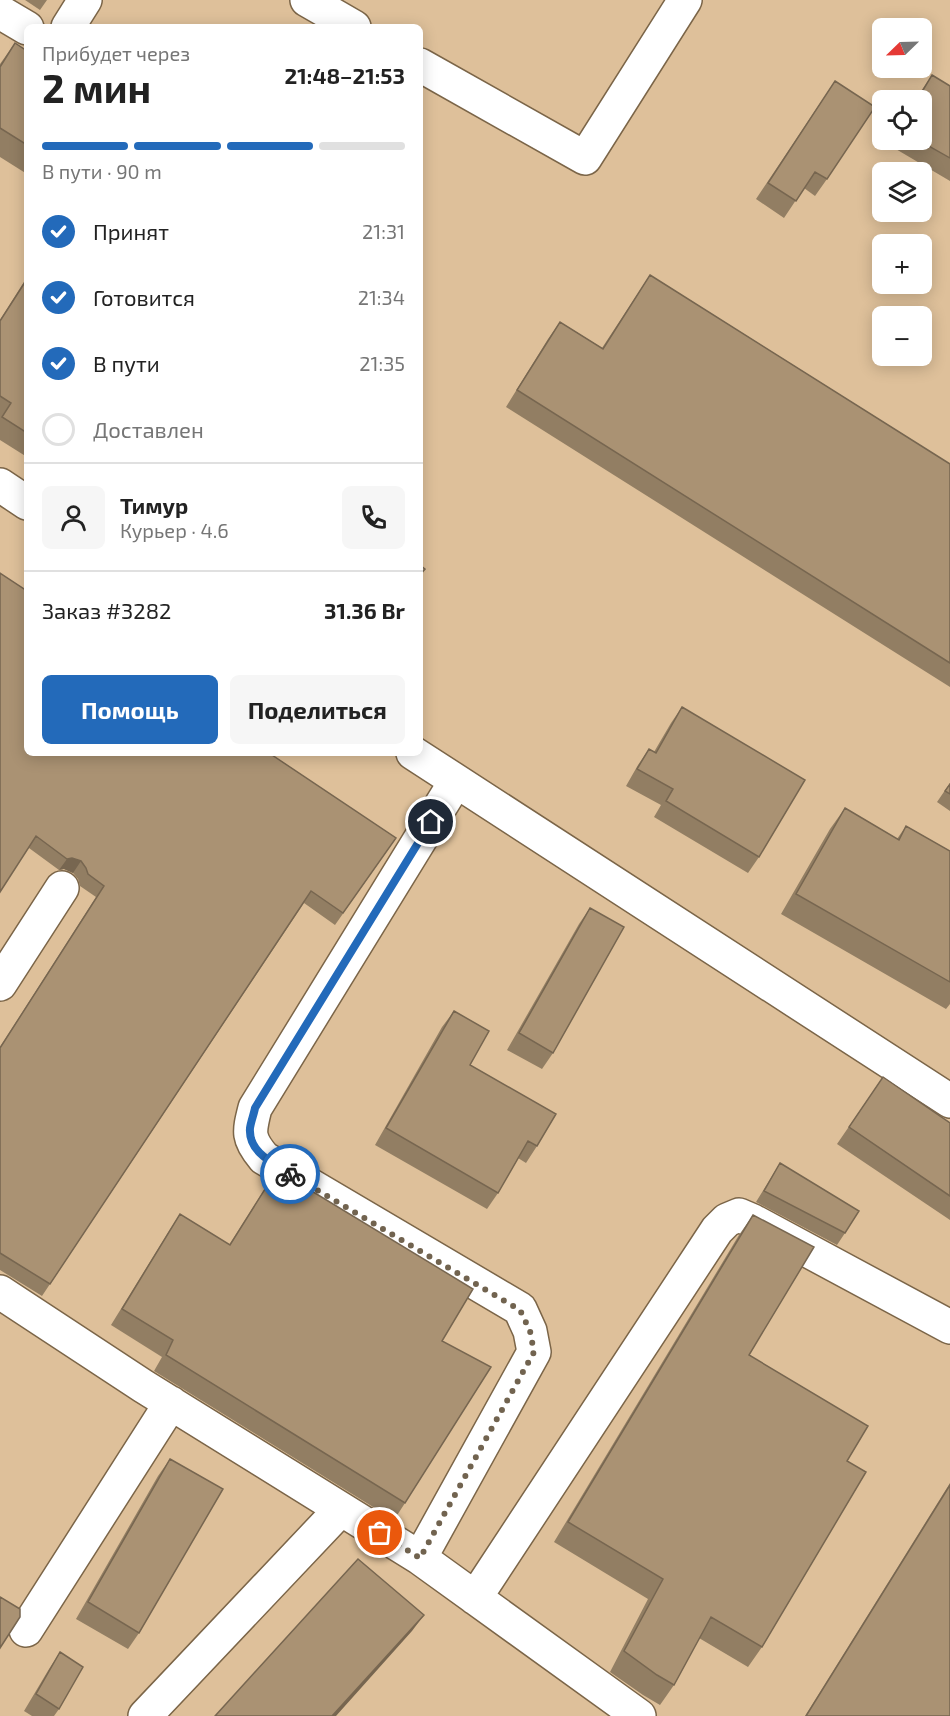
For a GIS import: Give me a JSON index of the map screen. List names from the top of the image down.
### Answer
{
  "north": "bottom left",
  "page": {
    "map_buttons": ["+", "−"],
    "heading": ["2 мин", "Прибудет через", "21:48–21:53"],
    "panel": [
      "Тимур",
      "Курьер · 4.6",
      "Заказ #3282",
      "31.36 Br"
    ],
    "bar": "В пути · 90 m",
    "list": [
      ["Принят", "21:31"],
      ["Готовится", "21:34"],
      ["В пути", "21:35"],
      "Доставлен"
    ],
    "buttons": ["Помощь", "Поделиться"]
  }
}
